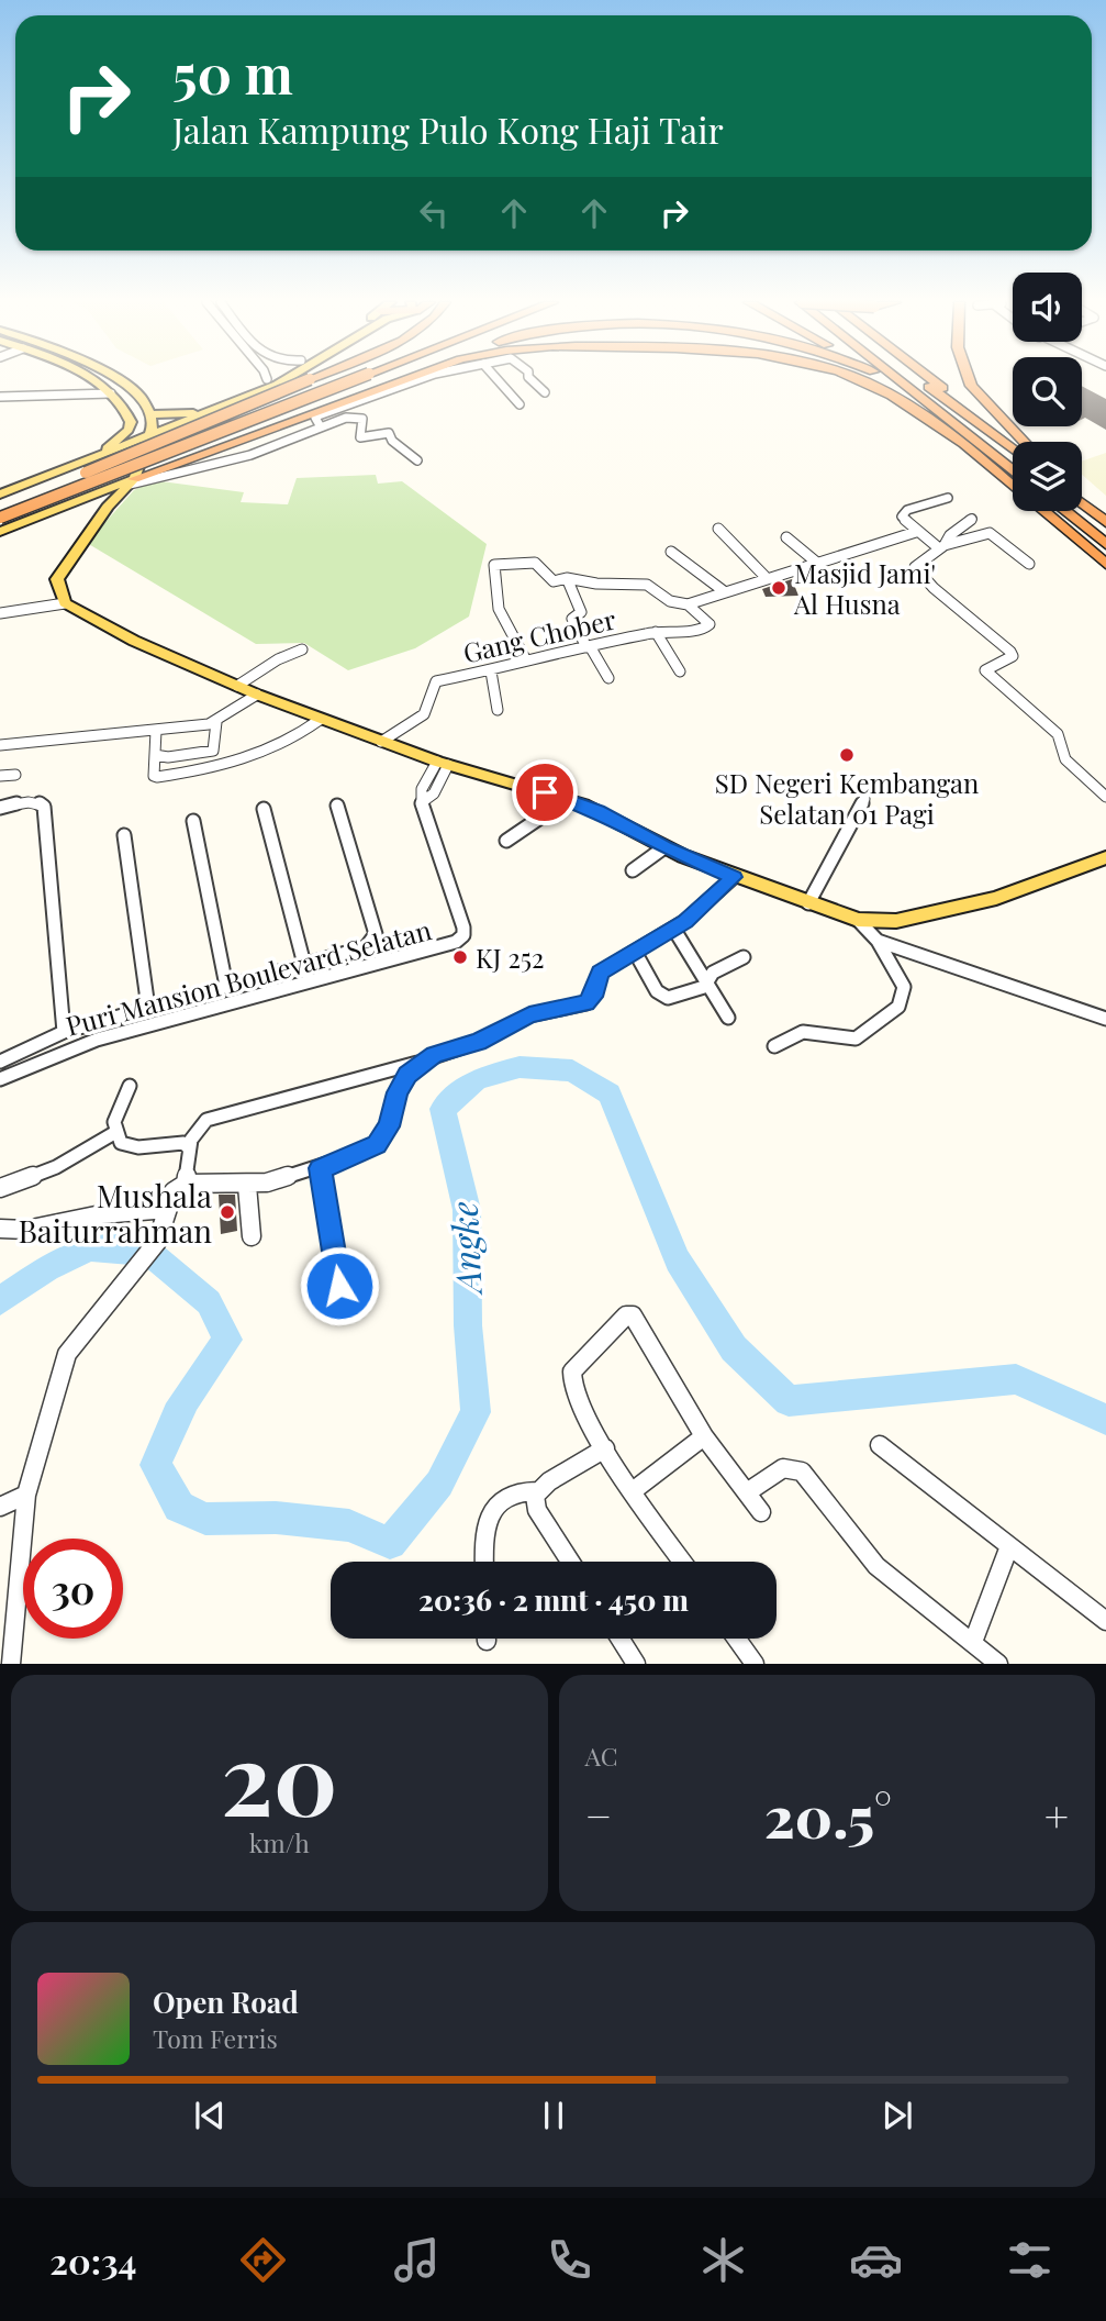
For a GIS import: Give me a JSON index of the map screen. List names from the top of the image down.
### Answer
{
  "streets": {
    "street": ["Gang Chober", "Puri Mansion Boulevard Selatan"]
  },
  "water": ["Angke"],
  "places": [
    "Masjid Jami' Al Husna",
    "SD Negeri Kembangan Selatan 01 Pagi",
    "KJ 252",
    "Mushala Baiturrahman"
  ],
  "page": {
    "turn": ["50 m", "Jalan Kampung Pulo Kong Haji Tair"],
    "limit": "30",
    "trip": "20:36 · 2 mnt · 450 m",
    "tile": [
      ["20", "km/h"],
      "AC"
    ],
    "heat": ["−", "20.5°", "+"],
    "song": ["Open Road", "Tom Ferris"],
    "tabs": "20:34"
  }
}
